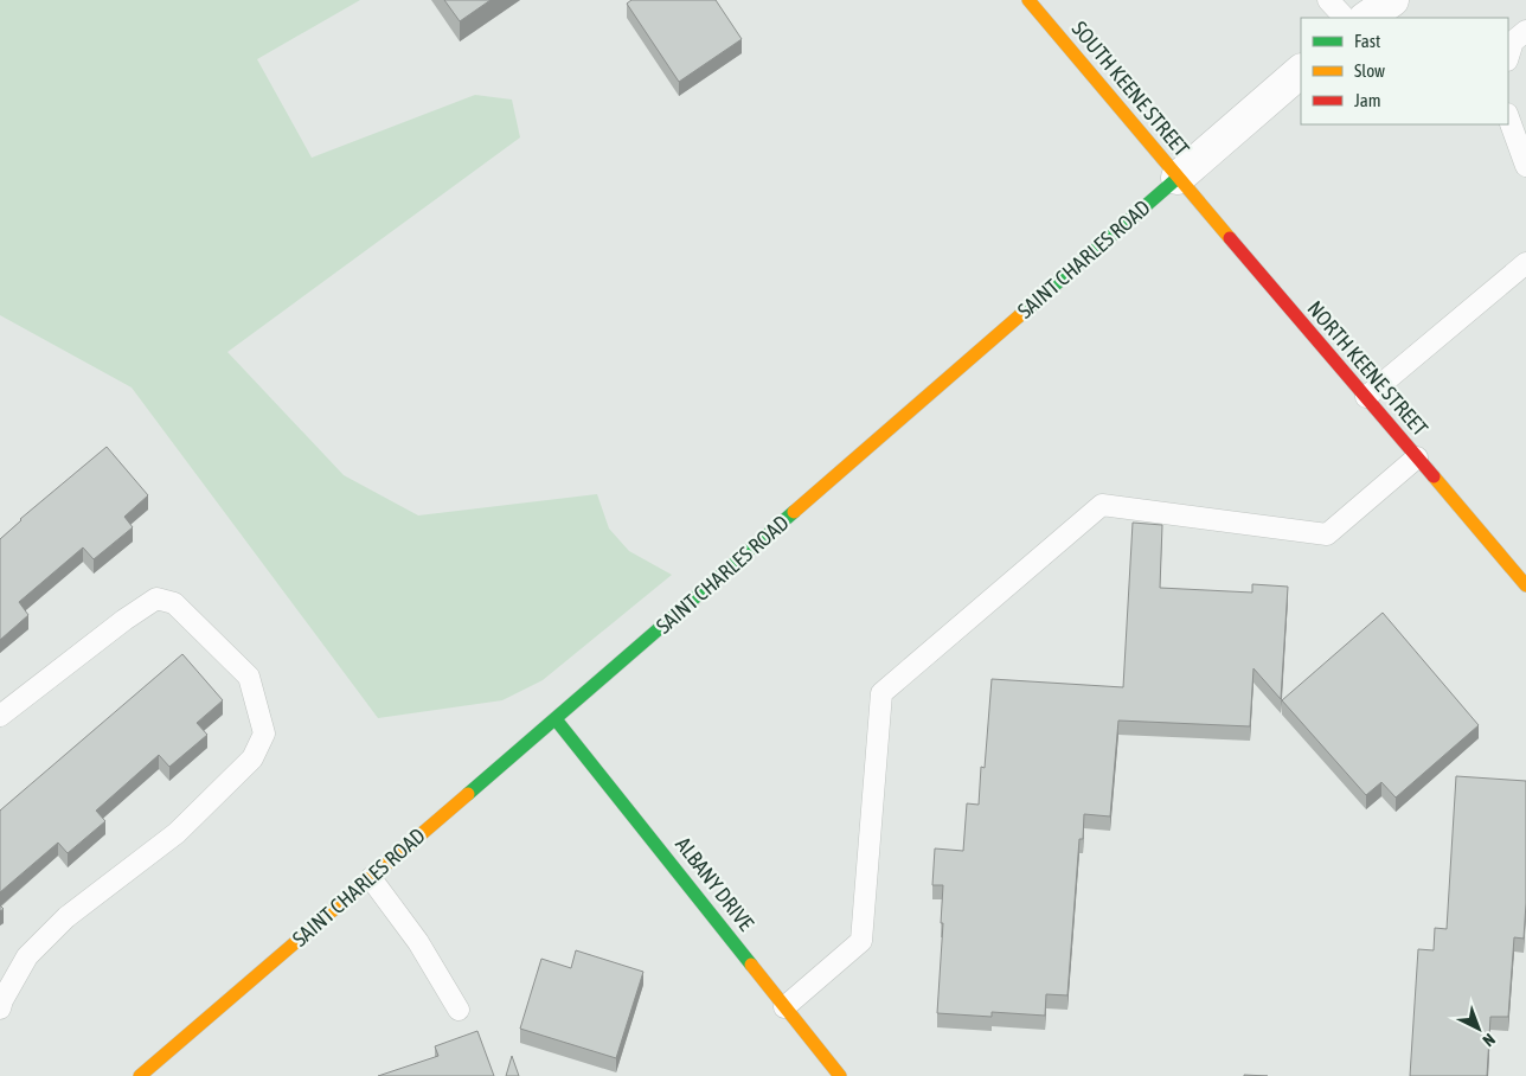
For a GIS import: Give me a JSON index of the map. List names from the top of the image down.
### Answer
{
  "streets": {
    "street": [
      "SOUTH KEENE STREET",
      "SAINT CHARLES ROAD",
      "NORTH KEENE STREET",
      "ALBANY DRIVE"
    ]
  },
  "crossings": [
    ["SOUTH KEENE STREET", "SAINT CHARLES ROAD"],
    ["SOUTH KEENE STREET", "NORTH KEENE STREET"],
    ["SAINT CHARLES ROAD", "NORTH KEENE STREET"],
    ["SAINT CHARLES ROAD", "ALBANY DRIVE"]
  ],
  "legend": ["Fast", "Slow", "Jam"],
  "north": "bottom right"
}
